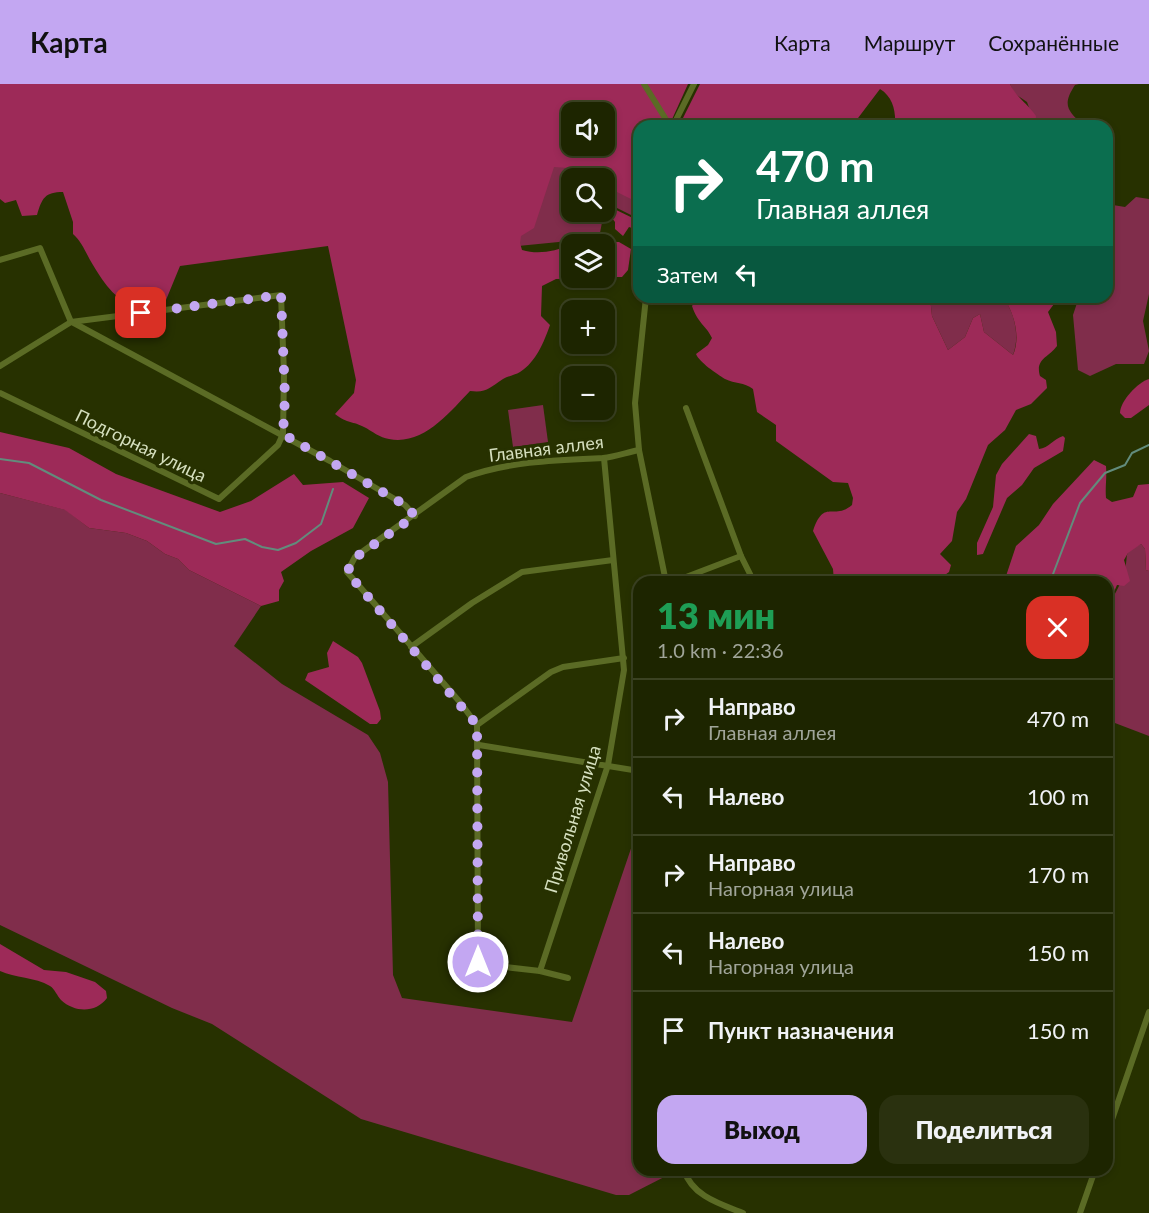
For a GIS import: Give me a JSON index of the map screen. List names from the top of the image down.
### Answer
{
  "streets": {
    "street": ["Подгорная улица", "Главная аллея", "Привольная улица"]
  },
  "crossings": [
    ["Главная аллея", "Привольная улица"]
  ],
  "page": {
    "header": "Карта",
    "nav": ["Карта", "Маршрут", "Сохранённые"],
    "map_buttons": ["+", "−"],
    "turn": ["470 m", "Главная аллея"],
    "then": "Затем",
    "heading": ["13 мин", "1.0 km · 22:36"],
    "list": [
      {
        "name": "Направо",
        "note": "Главная аллея",
        "value": "470 m"
      },
      {
        "name": "Налево",
        "value": "100 m"
      },
      {
        "name": "Направо",
        "note": "Нагорная улица",
        "value": "170 m"
      },
      {
        "name": "Налево",
        "note": "Нагорная улица",
        "value": "150 m"
      },
      {
        "name": "Пункт назначения",
        "value": "150 m"
      }
    ],
    "buttons": ["Выход", "Поделиться"]
  }
}
